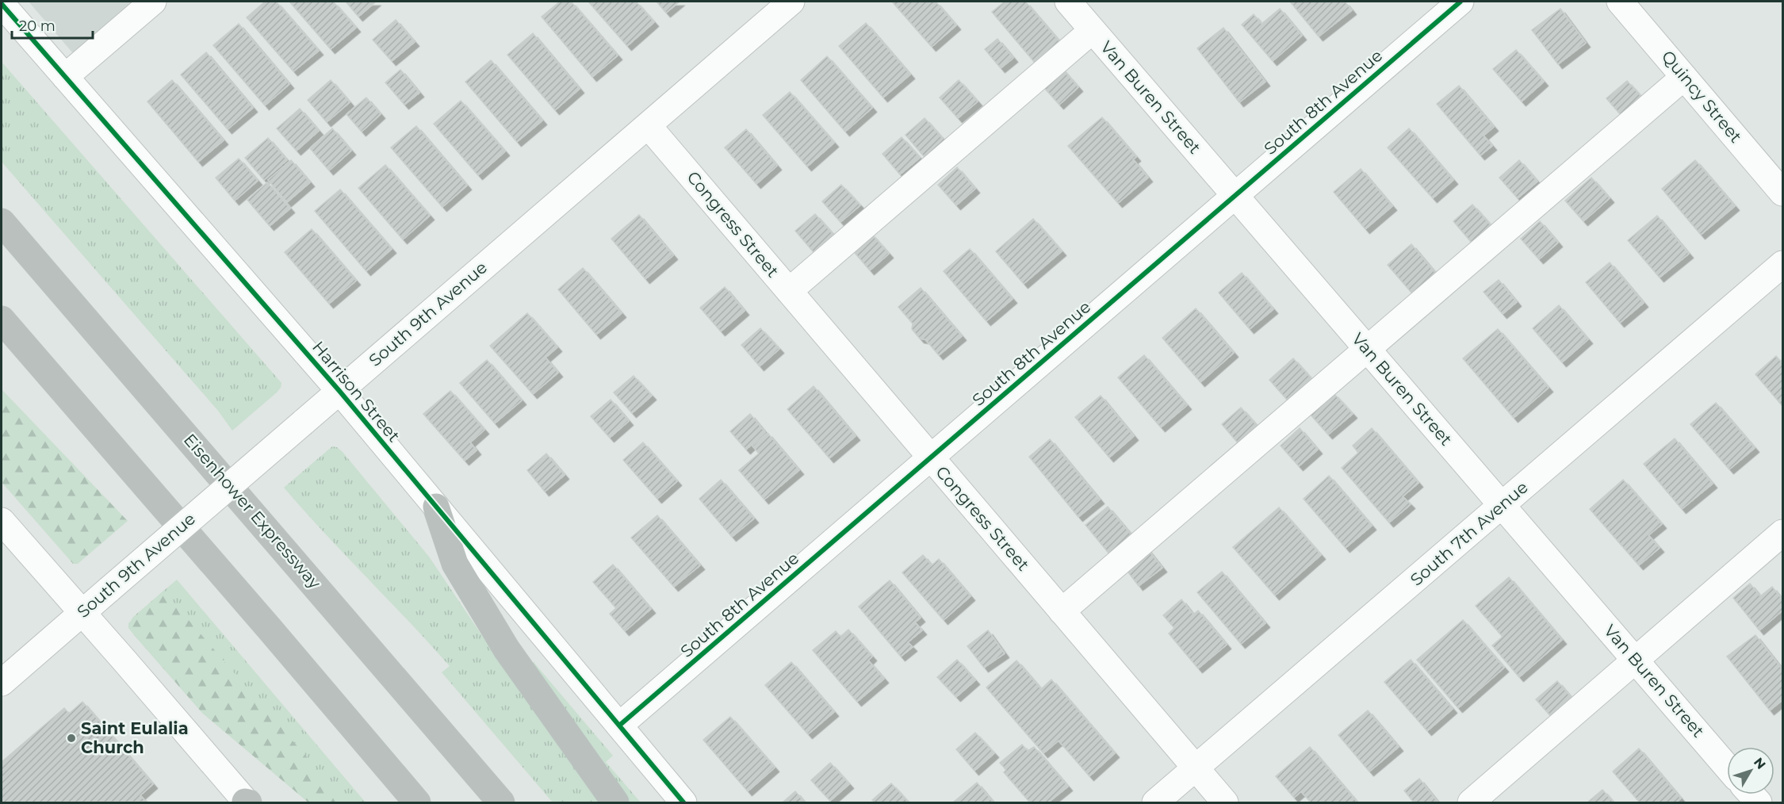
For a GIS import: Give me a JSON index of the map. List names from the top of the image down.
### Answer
{
  "streets": {
    "highway": ["Eisenhower Expressway"],
    "street": [
      "Quincy Street",
      "Van Buren Street",
      "South 8th Avenue",
      "Congress Street",
      "South 9th Avenue",
      "Harrison Street",
      "South 7th Avenue"
    ]
  },
  "crossings": [
    ["Van Buren Street", "South 8th Avenue"],
    ["Van Buren Street", "South 7th Avenue"],
    ["South 8th Avenue", "Congress Street"],
    ["South 8th Avenue", "Harrison Street"],
    ["Congress Street", "South 9th Avenue"],
    ["Congress Street", "South 7th Avenue"],
    ["South 9th Avenue", "Harrison Street"]
  ],
  "places": ["Saint Eulalia Church"],
  "scale_bar": "20 m",
  "north": "top right"
}
